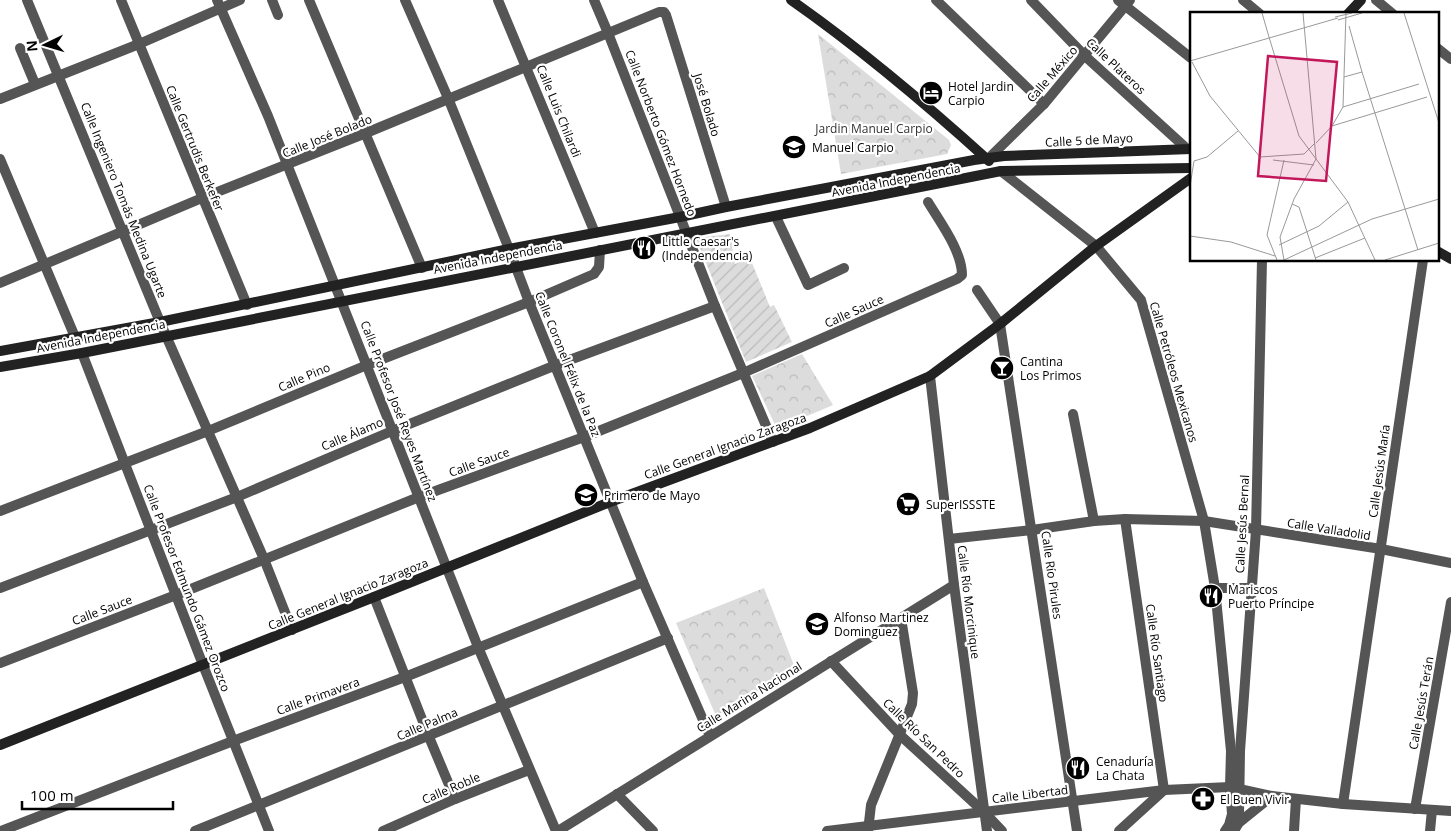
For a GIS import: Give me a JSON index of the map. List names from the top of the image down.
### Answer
{
  "streets": {
    "main road": [
      "Calle 5 de Mayo",
      "Avenida Independencia",
      "Calle Petróleos Mexicanos",
      "Calle General Ignacio Zaragoza"
    ],
    "street": [
      "Calle Plateros",
      "Calle México",
      "José Bolado",
      "Calle Luis Chilardi",
      "Calle Norberto Gómez Hornedo",
      "Calle José Bolado",
      "Calle Gertrudis Berkefer",
      "Calle Ingeniero Tomás Medina Ugarte",
      "Calle Sauce",
      "Calle Coronel Félix de la Paz",
      "Calle Pino",
      "Calle Profesor José Reyes Martínez",
      "Calle Álamo",
      "Calle Jesús María",
      "Calle Jesús Bernal",
      "Calle Valladolid",
      "Calle Río Pirules",
      "Calle Profesor Edmundo Gámez Orozco",
      "Calle Río Morcinique",
      "Calle Río Santiago",
      "Calle Primavera",
      "Calle Marina Nacional",
      "Calle Jesús Terán",
      "Calle Palma",
      "Calle Río San Pedro",
      "Calle Roble",
      "Calle Libertad"
    ]
  },
  "crossings": [
    ["Calle Plateros", "Calle México"],
    ["Calle Plateros", "Calle 5 de Mayo"],
    ["Calle México", "Calle 5 de Mayo"],
    ["Calle México", "Avenida Independencia"],
    ["Calle México", "Calle Petróleos Mexicanos"],
    ["José Bolado", "Calle José Bolado"],
    ["José Bolado", "Avenida Independencia"],
    ["Calle Luis Chilardi", "Calle José Bolado"],
    ["Calle Luis Chilardi", "Avenida Independencia"],
    ["Calle Norberto Gómez Hornedo", "Calle José Bolado"],
    ["Calle Norberto Gómez Hornedo", "Avenida Independencia"],
    ["Calle Norberto Gómez Hornedo", "Calle Sauce"],
    ["Calle Norberto Gómez Hornedo", "Calle Álamo"],
    ["Calle Norberto Gómez Hornedo", "Calle General Ignacio Zaragoza"],
    ["Calle José Bolado", "Calle Gertrudis Berkefer"],
    ["Calle José Bolado", "Calle Ingeniero Tomás Medina Ugarte"],
    ["Calle José Bolado", "Calle Coronel Félix de la Paz"],
    ["Calle José Bolado", "Calle Profesor José Reyes Martínez"],
    ["Calle 5 de Mayo", "Avenida Independencia"],
    ["Calle 5 de Mayo", "Calle Petróleos Mexicanos"],
    ["Calle Gertrudis Berkefer", "Avenida Independencia"],
    ["Avenida Independencia", "Calle Ingeniero Tomás Medina Ugarte"],
    ["Avenida Independencia", "Calle Coronel Félix de la Paz"],
    ["Avenida Independencia", "Calle Petróleos Mexicanos"],
    ["Avenida Independencia", "Calle Pino"],
    ["Avenida Independencia", "Calle Profesor José Reyes Martínez"],
    ["Avenida Independencia", "Calle Profesor Edmundo Gámez Orozco"],
    ["Calle Ingeniero Tomás Medina Ugarte", "Calle Sauce"],
    ["Calle Ingeniero Tomás Medina Ugarte", "Calle Pino"],
    ["Calle Ingeniero Tomás Medina Ugarte", "Calle Álamo"],
    ["Calle Ingeniero Tomás Medina Ugarte", "Calle General Ignacio Zaragoza"],
    ["Calle Sauce", "Calle Coronel Félix de la Paz"],
    ["Calle Sauce", "Calle Profesor José Reyes Martínez"],
    ["Calle Sauce", "Calle Profesor Edmundo Gámez Orozco"],
    ["Calle Coronel Félix de la Paz", "Calle Pino"],
    ["Calle Coronel Félix de la Paz", "Calle Álamo"],
    ["Calle Coronel Félix de la Paz", "Calle General Ignacio Zaragoza"],
    ["Calle Coronel Félix de la Paz", "Calle Primavera"],
    ["Calle Coronel Félix de la Paz", "Calle Marina Nacional"],
    ["Calle Coronel Félix de la Paz", "Calle Palma"],
    ["Calle Petróleos Mexicanos", "Calle General Ignacio Zaragoza"],
    ["Calle Petróleos Mexicanos", "Calle Jesús Bernal"],
    ["Calle Petróleos Mexicanos", "Calle Valladolid"],
    ["Calle Petróleos Mexicanos", "Calle Libertad"],
    ["Calle Pino", "Calle Profesor José Reyes Martínez"],
    ["Calle Pino", "Calle Profesor Edmundo Gámez Orozco"],
    ["Calle Profesor José Reyes Martínez", "Calle Álamo"],
    ["Calle Profesor José Reyes Martínez", "Calle General Ignacio Zaragoza"],
    ["Calle Profesor José Reyes Martínez", "Calle Primavera"],
    ["Calle Profesor José Reyes Martínez", "Calle Marina Nacional"],
    ["Calle Profesor José Reyes Martínez", "Calle Palma"],
    ["Calle Profesor José Reyes Martínez", "Calle Roble"],
    ["Calle Álamo", "Calle Profesor Edmundo Gámez Orozco"],
    ["Calle General Ignacio Zaragoza", "Calle Río Pirules"],
    ["Calle General Ignacio Zaragoza", "Calle Profesor Edmundo Gámez Orozco"],
    ["Calle General Ignacio Zaragoza", "Calle Río Morcinique"],
    ["Calle Jesús María", "Calle Valladolid"],
    ["Calle Jesús María", "Calle Libertad"],
    ["Calle Jesús Bernal", "Calle Valladolid"],
    ["Calle Jesús Bernal", "Calle Libertad"],
    ["Calle Río Pirules", "Calle Libertad"],
    ["Calle Profesor Edmundo Gámez Orozco", "Calle Primavera"],
    ["Calle Profesor Edmundo Gámez Orozco", "Calle Palma"],
    ["Calle Río Morcinique", "Calle Marina Nacional"],
    ["Calle Río Morcinique", "Calle Río San Pedro"],
    ["Calle Río Morcinique", "Calle Libertad"],
    ["Calle Río Santiago", "Calle Libertad"],
    ["Calle Marina Nacional", "Calle Río San Pedro"],
    ["Calle Río San Pedro", "Calle Libertad"]
  ],
  "parks": ["Jardin Manuel Carpio"],
  "places": {
    "hotel": ["Hotel Jardin Carpio"],
    "school or university": ["Manuel Carpio", "Primero de Mayo", "Alfonso Martinez Dominguez"],
    "restaurant": ["Little Caesar's (Independencia)", "Mariscos Puerto Príncipe", "Cenaduría La Chata"],
    "bar": ["Cantina Los Primos"],
    "supermarket": ["SuperISSSTE"],
    "pharmacy": ["El Buen Vivir"]
  },
  "scale_bar": "100 m",
  "north": "left"
}
